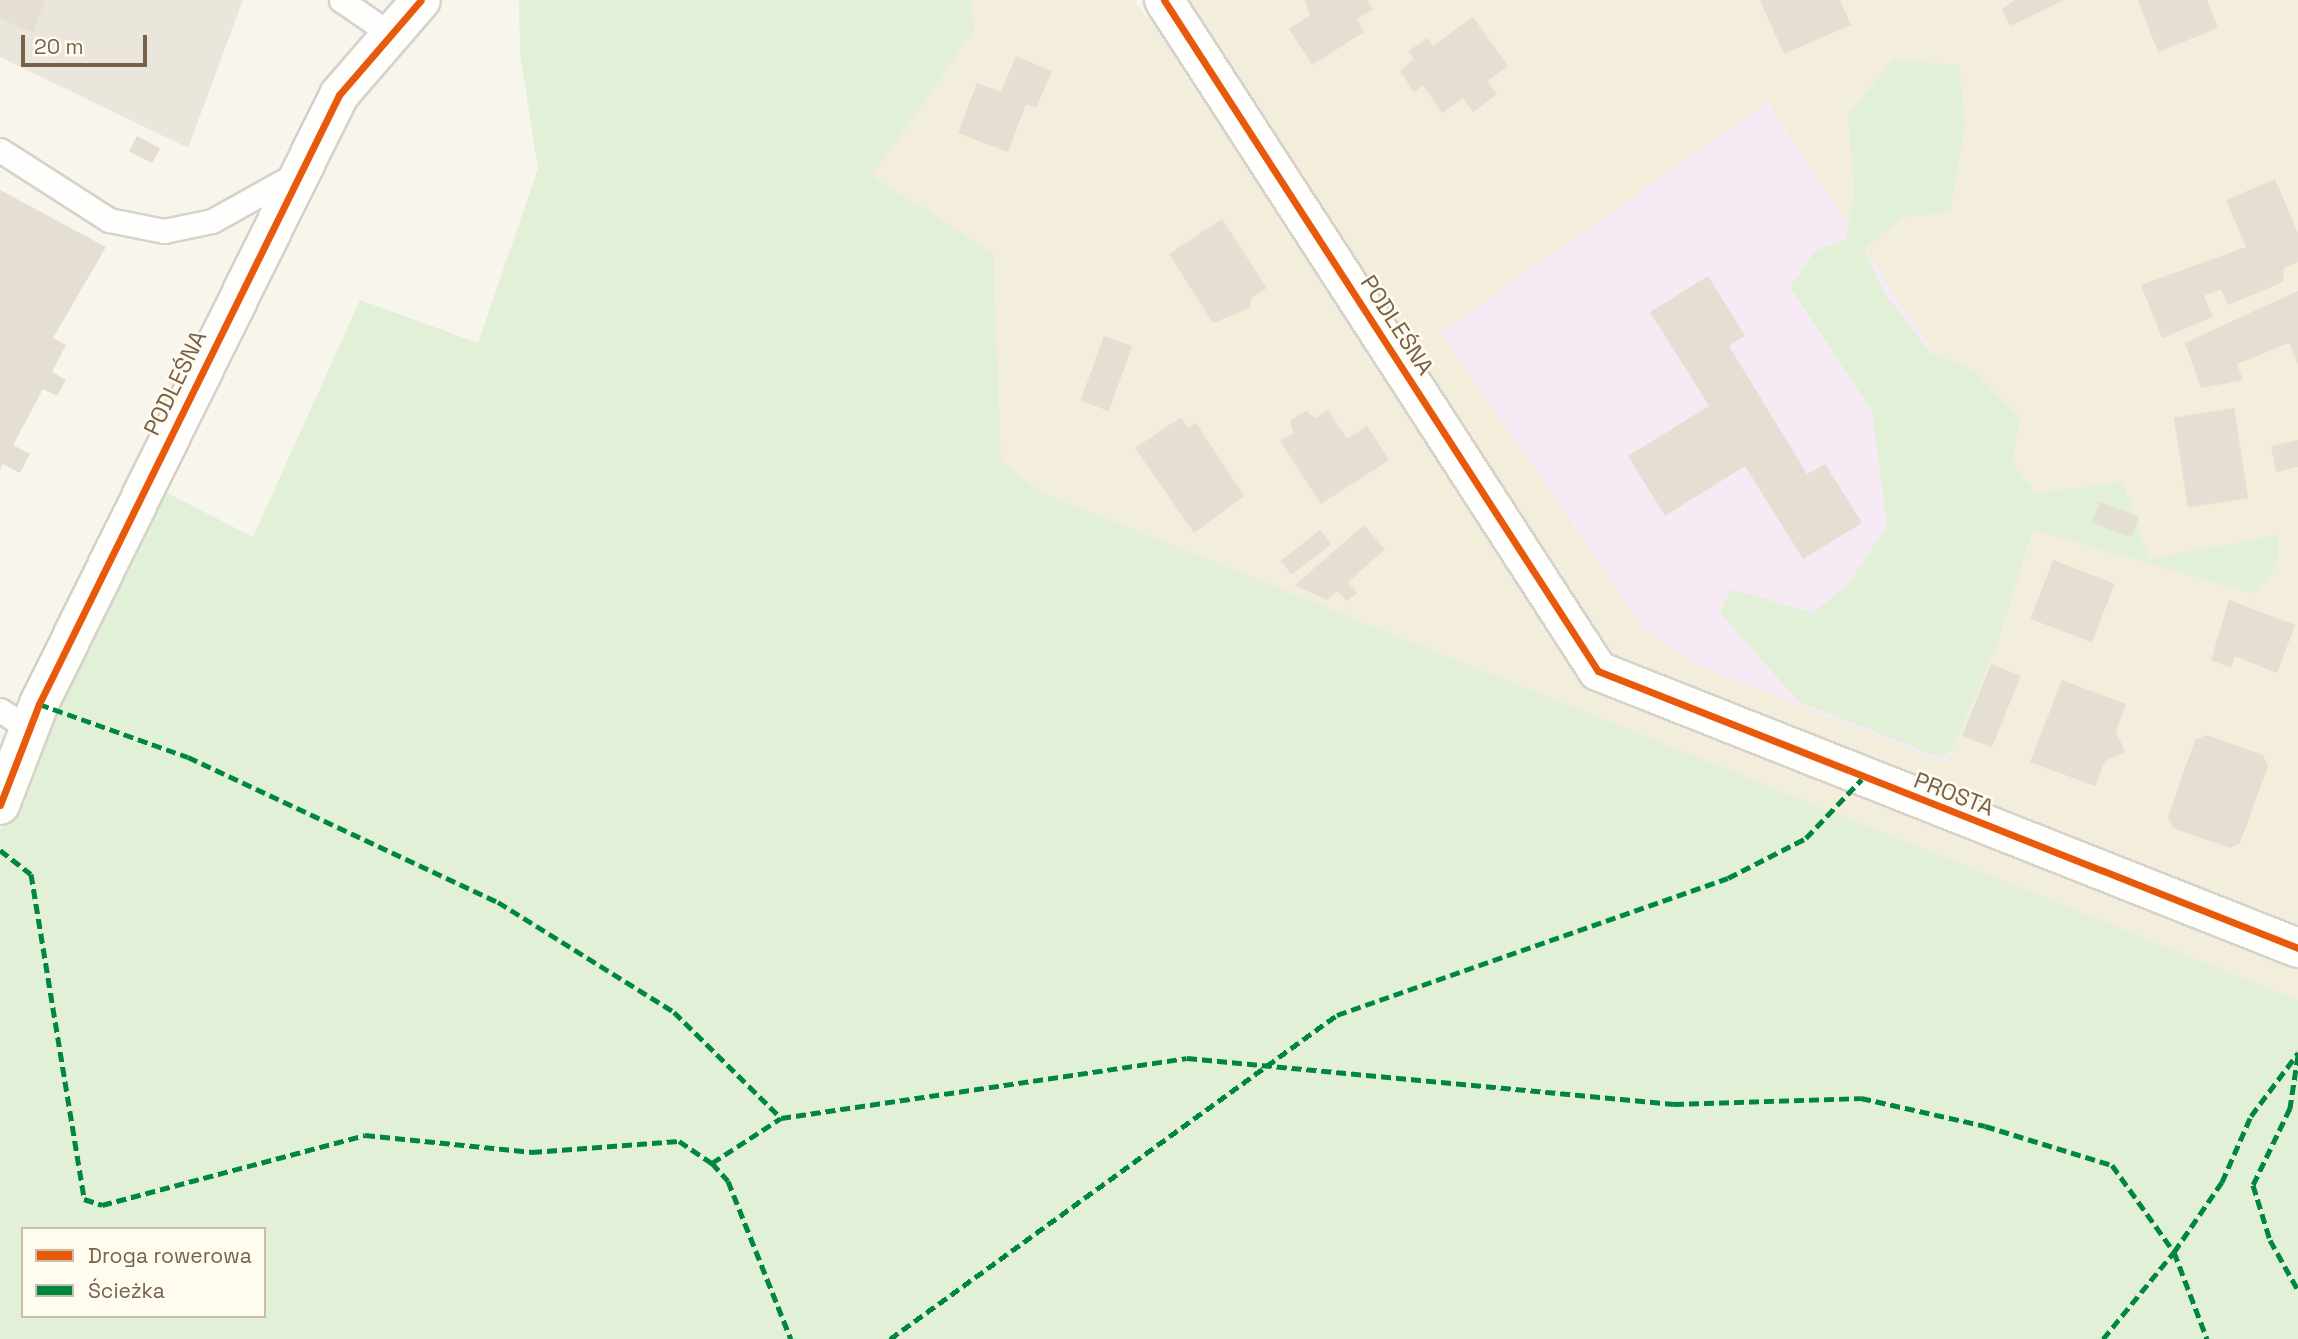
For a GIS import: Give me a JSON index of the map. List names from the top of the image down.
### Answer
{
  "streets": {
    "street": ["PODLEŚNA", "PROSTA"]
  },
  "crossings": [
    ["PODLEŚNA", "PROSTA"]
  ],
  "legend": ["Droga rowerowa", "Ścieżka"],
  "scale_bar": "20 m"
}
